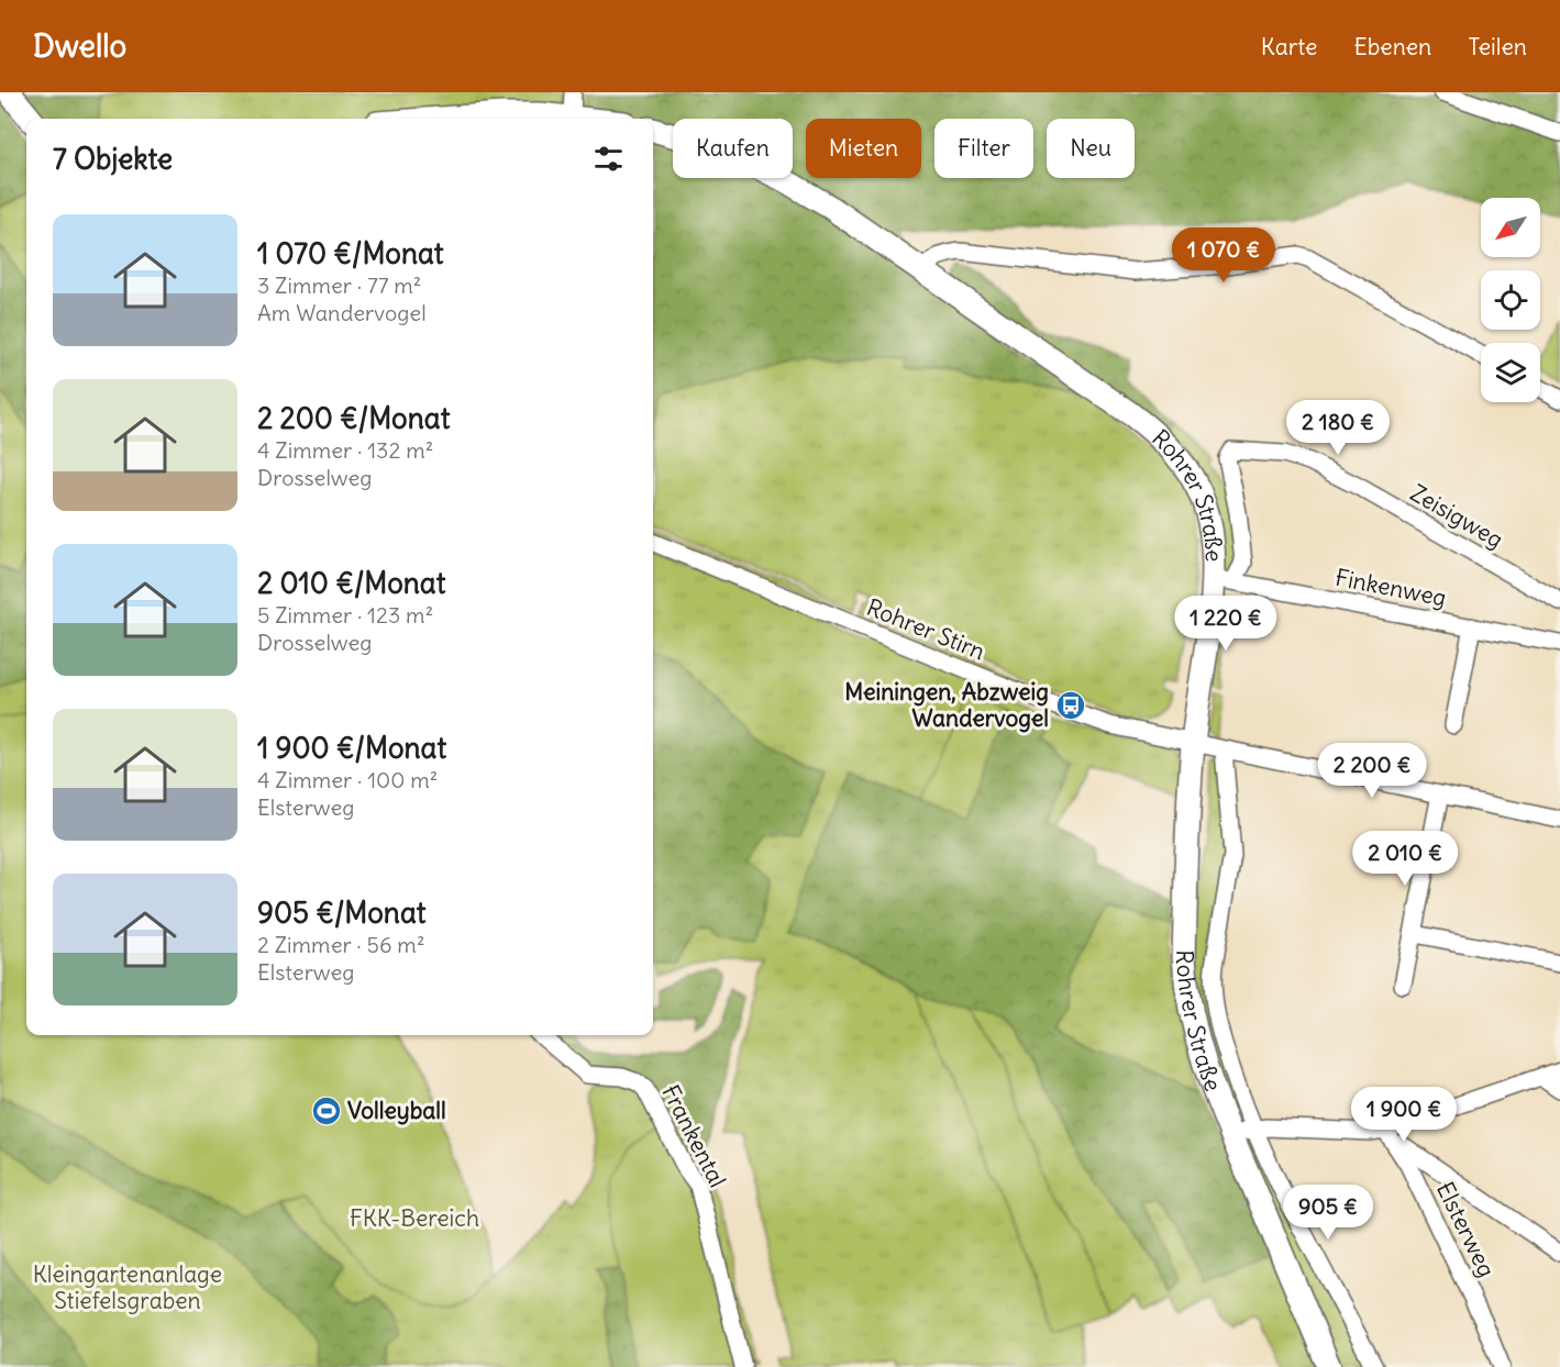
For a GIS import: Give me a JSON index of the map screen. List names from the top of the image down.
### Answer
{
  "streets": {
    "main road": ["Rohrer Straße"],
    "street": [
      "Zeisigweg",
      "Finkenweg",
      "Rohrer Stirn",
      "Frankental",
      "Elsterweg"
    ]
  },
  "crossings": [
    ["Rohrer Straße", "Zeisigweg"],
    ["Rohrer Straße", "Finkenweg"],
    ["Rohrer Straße", "Rohrer Stirn"],
    ["Zeisigweg", "Finkenweg"]
  ],
  "parks": ["FKK-Bereich", "Kleingartenanlage Stiefelsgraben"],
  "places": {
    "bus stop": ["Meiningen, Abzweig Wandervogel"],
    "sports": ["Volleyball"]
  },
  "north": "bottom left",
  "page": {
    "header": "Dwello",
    "nav": ["Karte", "Ebenen", "Teilen"],
    "chip": [
      "Kaufen",
      "Mieten",
      "Filter",
      "Neu"
    ],
    "heading": "7 Objekte",
    "list": [
      {
        "name": "1 070 €/Monat",
        "note": "3 Zimmer · 77 m² · Am Wandervogel"
      },
      {
        "name": "2 200 €/Monat",
        "note": "4 Zimmer · 132 m² · Drosselweg"
      },
      {
        "name": "2 010 €/Monat",
        "note": "5 Zimmer · 123 m² · Drosselweg"
      },
      {
        "name": "1 900 €/Monat",
        "note": "4 Zimmer · 100 m² · Elsterweg"
      },
      {
        "name": "905 €/Monat",
        "note": "2 Zimmer · 56 m² · Elsterweg"
      }
    ],
    "price": [
      "1 070 €",
      "2 180 €",
      "1 220 €",
      "2 200 €",
      "2 010 €",
      "1 900 €",
      "905 €"
    ]
  }
}
